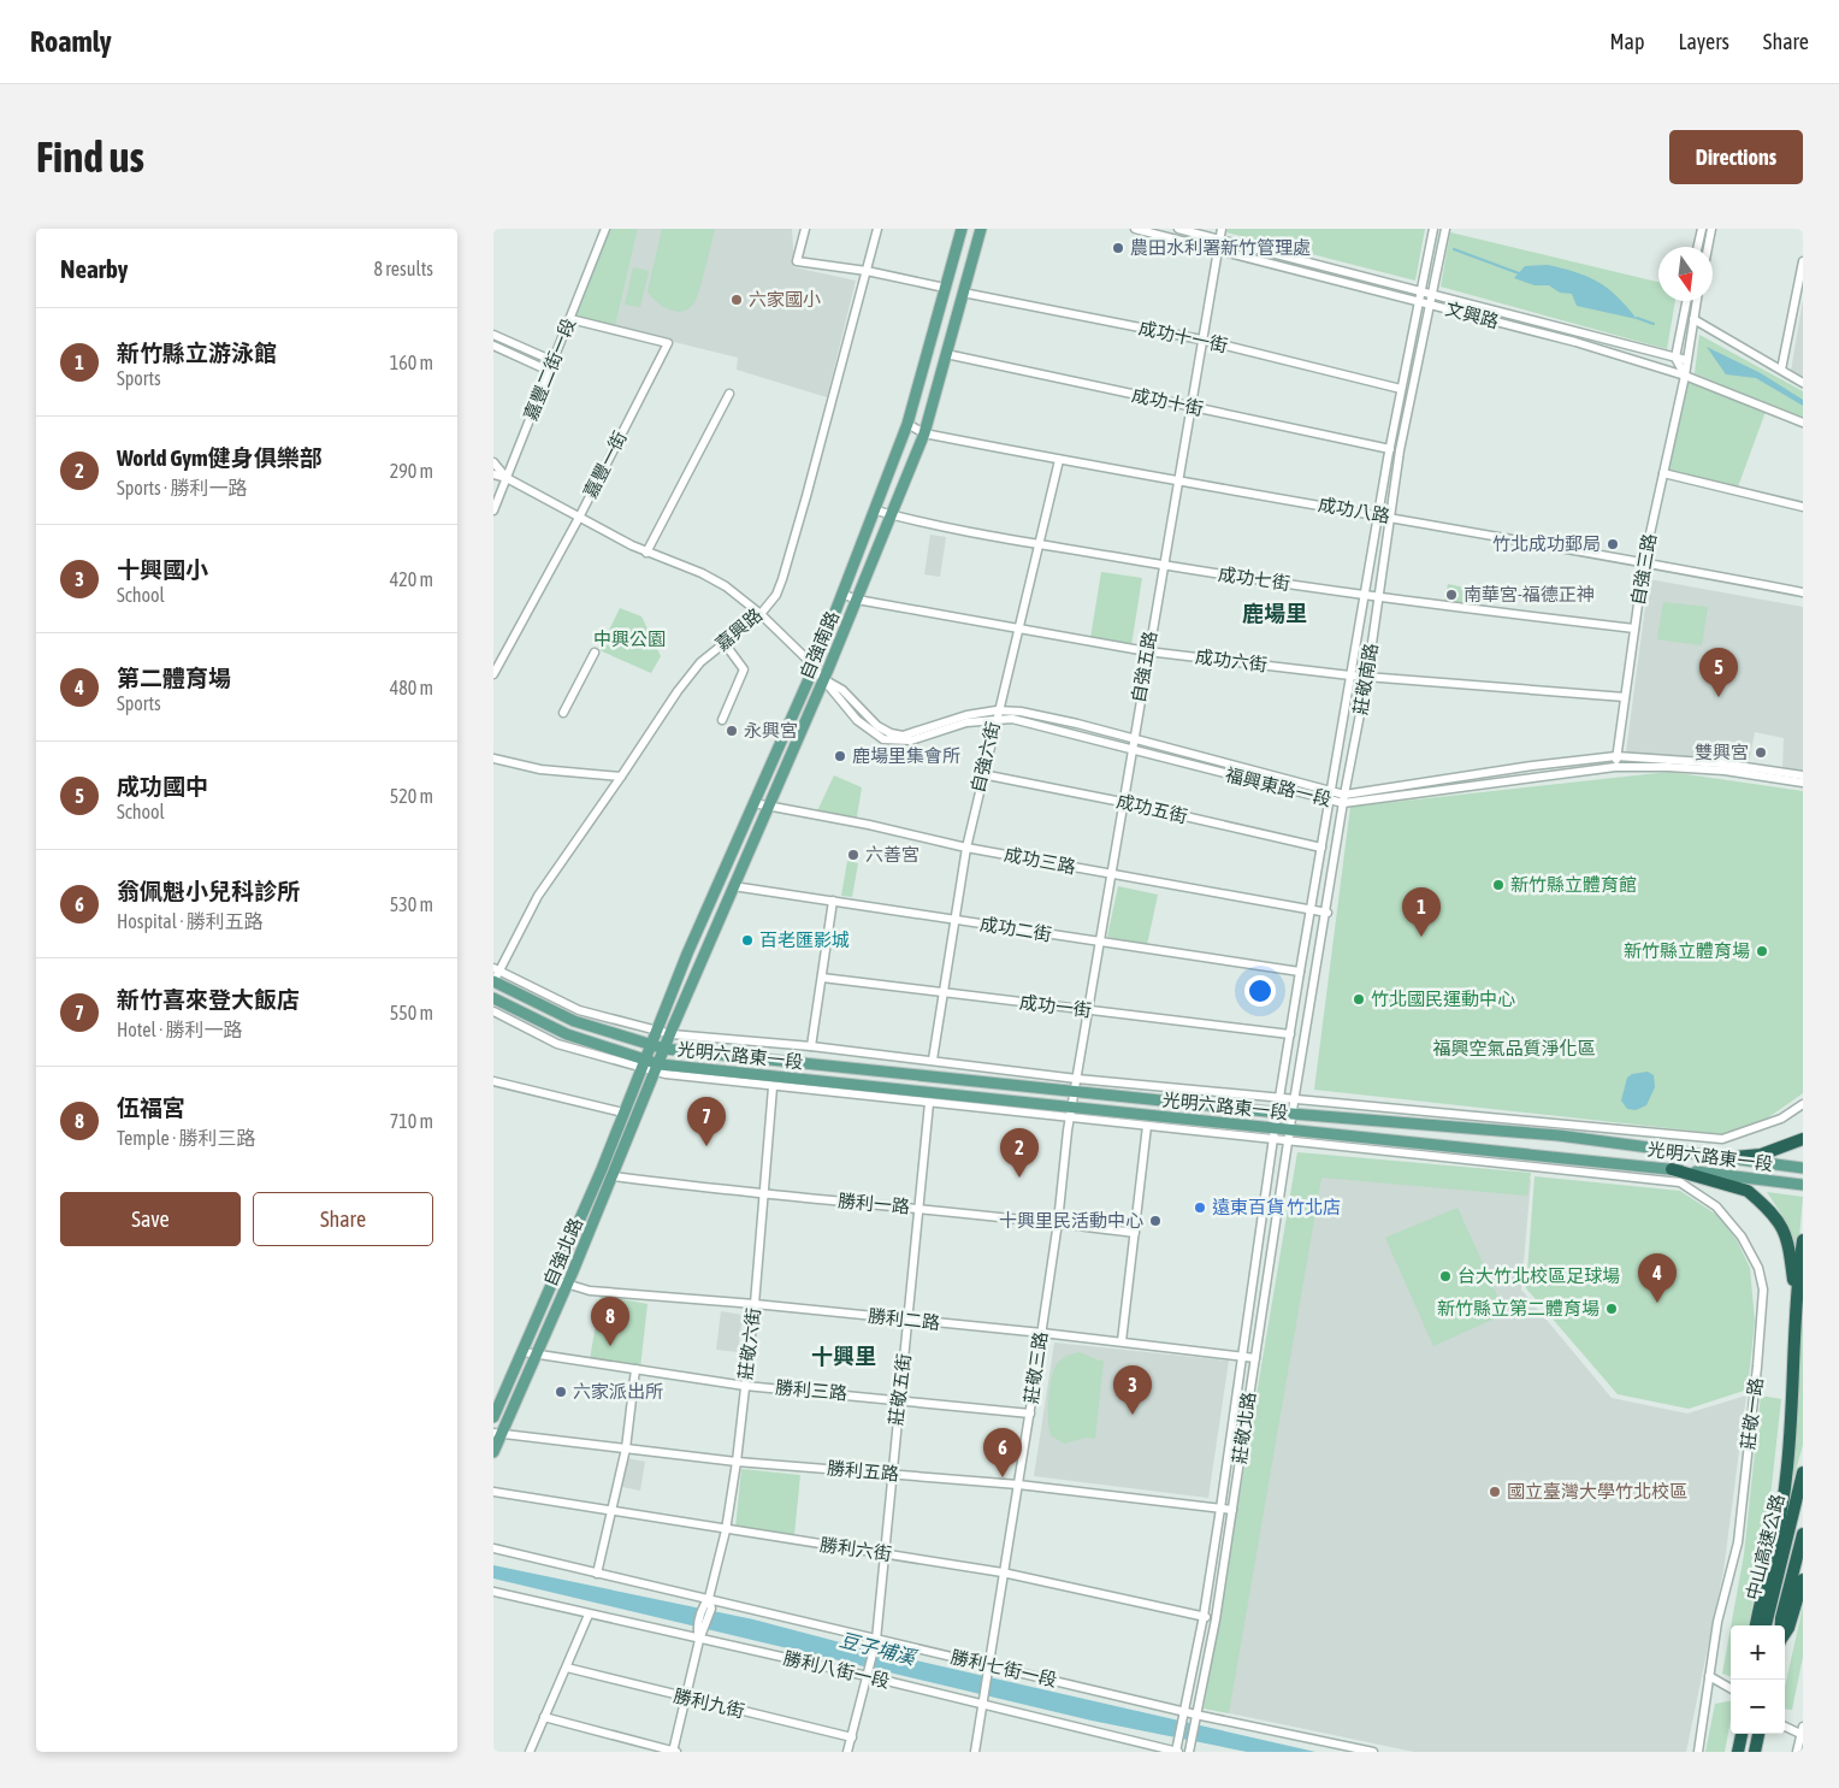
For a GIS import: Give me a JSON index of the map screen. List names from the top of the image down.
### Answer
{
  "streets": {
    "highway": ["中山高速公路"],
    "main road": ["自強南路", "光明六路東一段", "自強北路"],
    "street": [
      "文興路",
      "成功十一街",
      "嘉豐二街一段",
      "成功十街",
      "嘉豐一街",
      "成功八路",
      "自強三路",
      "成功七街",
      "嘉興路",
      "成功六街",
      "自強五路",
      "莊敬南路",
      "自強六街",
      "福興東路一段",
      "成功五街",
      "成功三路",
      "成功二街",
      "成功一街",
      "勝利一路",
      "勝利二路",
      "莊敬六街",
      "莊敬三路",
      "莊敬五街",
      "勝利三路",
      "莊敬一路",
      "莊敬北路",
      "勝利五路",
      "勝利六街",
      "勝利七街一段",
      "勝利八街一段",
      "勝利九街"
    ]
  },
  "crossings": [
    ["文興路", "自強三路"],
    ["文興路", "自強五路"],
    ["文興路", "莊敬南路"],
    ["成功十一街", "自強南路"],
    ["成功十一街", "自強五路"],
    ["成功十一街", "莊敬南路"],
    ["嘉豐二街一段", "嘉豐一街"],
    ["嘉豐二街一段", "福興東路一段"],
    ["成功十街", "自強南路"],
    ["成功十街", "自強五路"],
    ["成功十街", "莊敬南路"],
    ["嘉豐一街", "福興東路一段"],
    ["成功八路", "自強三路"],
    ["成功八路", "自強南路"],
    ["成功八路", "自強五路"],
    ["成功八路", "莊敬南路"],
    ["成功八路", "自強六街"],
    ["自強三路", "成功七街"],
    ["自強三路", "成功六街"],
    ["自強三路", "福興東路一段"],
    ["成功七街", "自強南路"],
    ["成功七街", "自強五路"],
    ["成功七街", "莊敬南路"],
    ["成功七街", "自強六街"],
    ["嘉興路", "福興東路一段"],
    ["嘉興路", "光明六路東一段"],
    ["自強南路", "成功六街"],
    ["自強南路", "福興東路一段"],
    ["自強南路", "成功三路"],
    ["自強南路", "成功二街"],
    ["自強南路", "光明六路東一段"],
    ["自強南路", "自強北路"],
    ["成功六街", "自強五路"],
    ["成功六街", "莊敬南路"],
    ["成功六街", "自強六街"],
    ["自強五路", "福興東路一段"],
    ["自強五路", "成功五街"],
    ["自強五路", "成功三路"],
    ["自強五路", "成功二街"],
    ["自強五路", "成功一街"],
    ["自強五路", "光明六路東一段"],
    ["自強五路", "莊敬三路"],
    ["莊敬南路", "福興東路一段"],
    ["莊敬南路", "成功五街"],
    ["莊敬南路", "成功三路"],
    ["莊敬南路", "成功二街"],
    ["莊敬南路", "成功一街"],
    ["莊敬南路", "光明六路東一段"],
    ["莊敬南路", "莊敬北路"],
    ["自強六街", "福興東路一段"],
    ["自強六街", "成功五街"],
    ["自強六街", "成功三路"],
    ["自強六街", "成功二街"],
    ["自強六街", "成功一街"],
    ["自強六街", "光明六路東一段"],
    ["光明六路東一段", "自強北路"],
    ["光明六路東一段", "莊敬六街"],
    ["光明六路東一段", "莊敬三路"],
    ["光明六路東一段", "莊敬五街"],
    ["光明六路東一段", "莊敬一路"],
    ["光明六路東一段", "莊敬北路"],
    ["勝利一路", "自強北路"],
    ["勝利一路", "莊敬六街"],
    ["勝利一路", "莊敬三路"],
    ["勝利一路", "莊敬五街"],
    ["自強北路", "勝利二路"],
    ["自強北路", "勝利三路"],
    ["自強北路", "勝利五路"],
    ["勝利二路", "莊敬六街"],
    ["勝利二路", "莊敬三路"],
    ["勝利二路", "莊敬五街"],
    ["勝利二路", "莊敬北路"],
    ["莊敬六街", "勝利三路"],
    ["莊敬六街", "勝利五路"],
    ["莊敬六街", "勝利六街"],
    ["莊敬六街", "勝利七街一段"],
    ["莊敬三路", "勝利三路"],
    ["莊敬三路", "勝利五路"],
    ["莊敬三路", "勝利六街"],
    ["莊敬三路", "勝利七街一段"],
    ["莊敬三路", "勝利八街一段"],
    ["莊敬五街", "勝利三路"],
    ["莊敬五街", "勝利五路"],
    ["莊敬五街", "勝利六街"],
    ["莊敬五街", "勝利七街一段"],
    ["莊敬五街", "勝利八街一段"],
    ["莊敬北路", "勝利五路"],
    ["莊敬北路", "勝利六街"],
    ["莊敬北路", "勝利七街一段"],
    ["莊敬北路", "勝利八街一段"]
  ],
  "districts": ["鹿場里", "十興里"],
  "water": ["豆子埔溪"],
  "parks": ["中興公園", "福興空氣品質淨化區"],
  "places": [
    "農田水利署新竹管理處",
    "六家國小",
    "竹北成功郵局",
    "南華宮-福德正神",
    "永興宮",
    "雙興宮",
    "鹿場里集會所",
    "六善宮",
    "新竹縣立體育館",
    "百老匯影城",
    "新竹縣立體育場",
    "竹北國民運動中心",
    "遠東百貨 竹北店",
    "十興里民活動中心",
    "台大竹北校區足球場",
    "新竹縣立第二體育場",
    "六家派出所",
    "國立臺灣大學竹北校區"
  ],
  "north": "bottom",
  "page": {
    "header": "Roamly",
    "nav": ["Map", "Layers", "Share"],
    "buttons": [
      "Directions",
      ["Save", "Share"]
    ],
    "title": "Find us",
    "heading": ["Nearby", "8 results"],
    "list": [
      {
        "mark": "1",
        "name": "新竹縣立游泳館",
        "note": "Sports",
        "value": "160 m"
      },
      {
        "mark": "2",
        "name": "World Gym健身俱樂部",
        "note": "Sports · 勝利一路",
        "value": "290 m"
      },
      {
        "mark": "3",
        "name": "十興國小",
        "note": "School",
        "value": "420 m"
      },
      {
        "mark": "4",
        "name": "第二體育場",
        "note": "Sports",
        "value": "480 m"
      },
      {
        "mark": "5",
        "name": "成功國中",
        "note": "School",
        "value": "520 m"
      },
      {
        "mark": "6",
        "name": "翁佩魁小兒科診所",
        "note": "Hospital · 勝利五路",
        "value": "530 m"
      },
      {
        "mark": "7",
        "name": "新竹喜來登大飯店",
        "note": "Hotel · 勝利一路",
        "value": "550 m"
      },
      {
        "mark": "8",
        "name": "伍福宮",
        "note": "Temple · 勝利三路",
        "value": "710 m"
      }
    ],
    "pins": [
      "5",
      "1",
      "7",
      "2",
      "4",
      "8",
      "3",
      "6"
    ],
    "map_buttons": ["+", "−"]
  }
}
